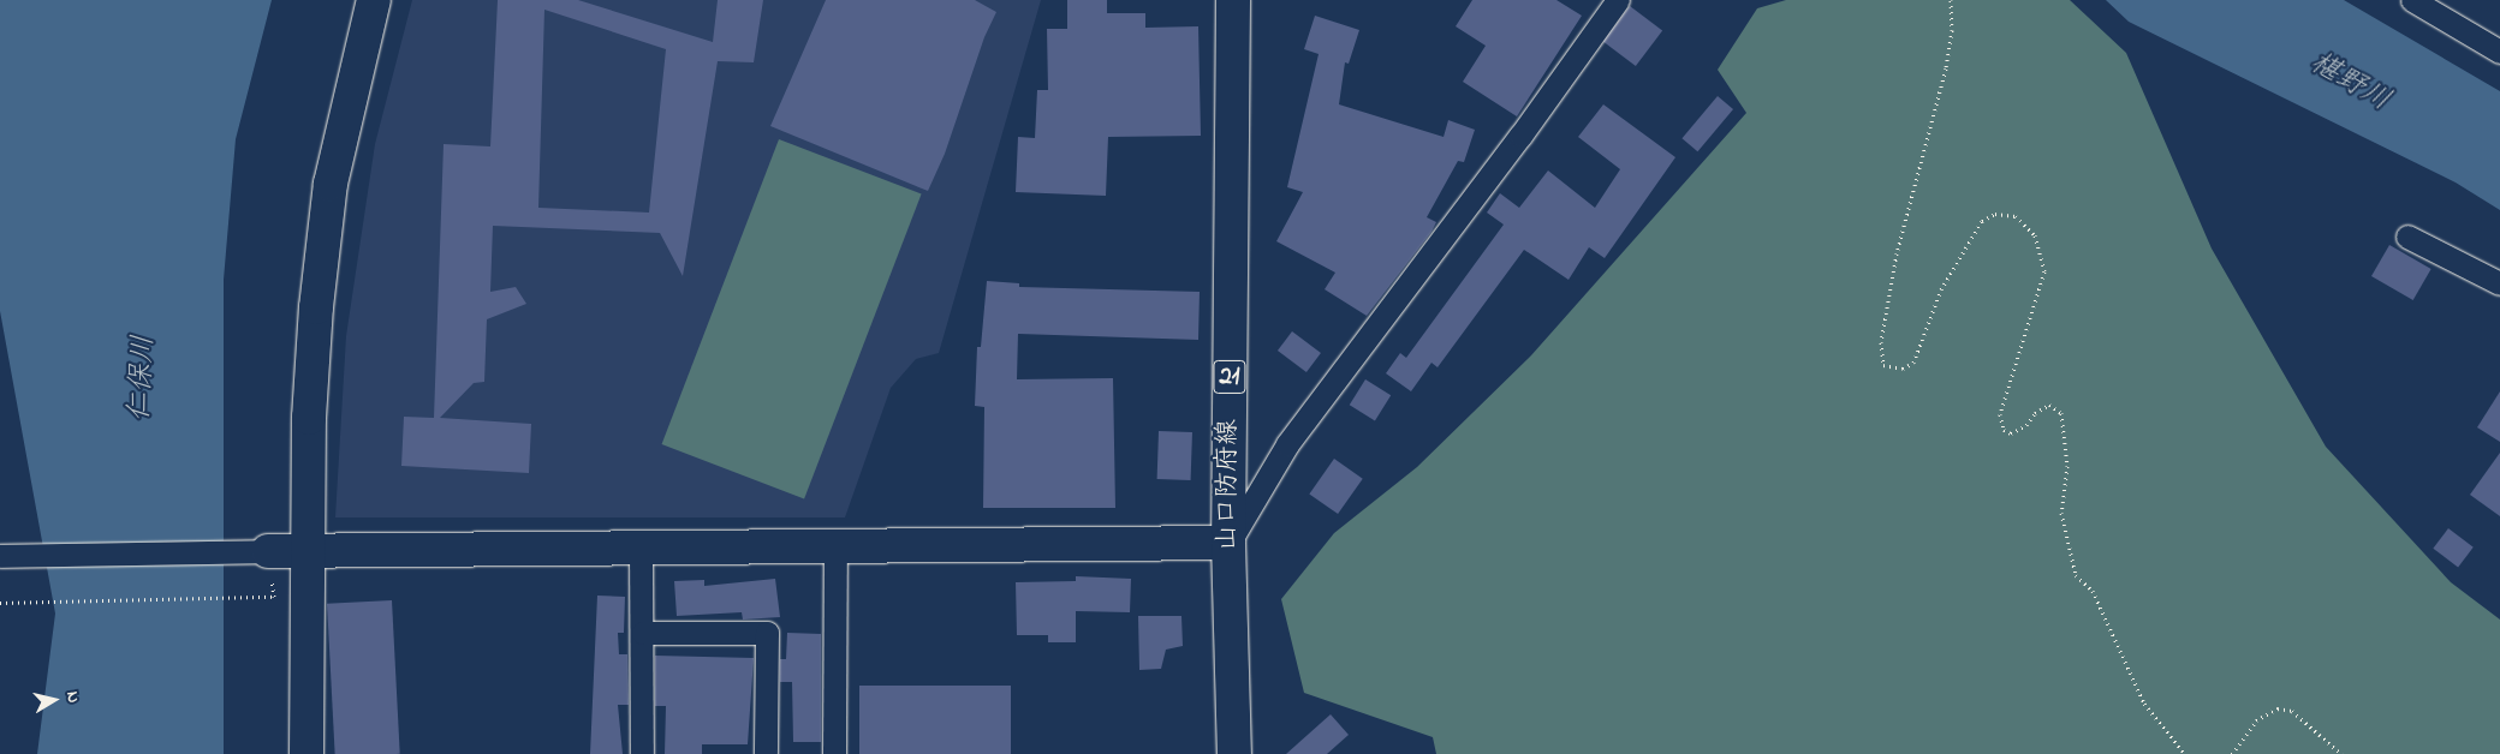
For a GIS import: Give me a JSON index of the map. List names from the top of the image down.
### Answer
{
  "streets": {
    "street": ["21", "山口防府線"]
  },
  "water": ["椹野川", "仁保川"],
  "north": "right"
}
